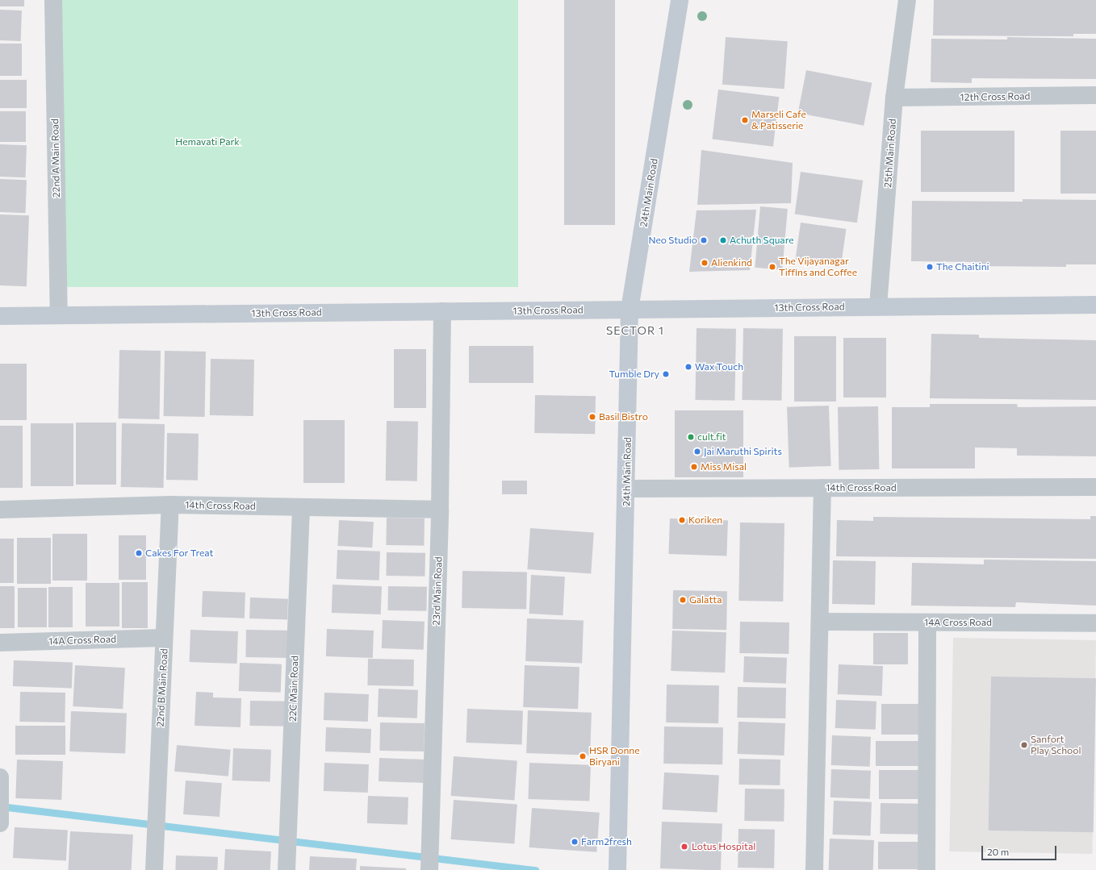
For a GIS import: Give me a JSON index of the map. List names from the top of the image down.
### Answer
{
  "streets": {
    "street": [
      "12th Cross Road",
      "25th Main Road",
      "22nd A Main Road",
      "24th Main Road",
      "13th Cross Road",
      "14th Cross Road",
      "23rd Main Road",
      "14A Cross Road",
      "22nd B Main Road",
      "22C Main Road"
    ]
  },
  "crossings": [
    ["12th Cross Road", "25th Main Road"],
    ["25th Main Road", "13th Cross Road"],
    ["22nd A Main Road", "13th Cross Road"],
    ["24th Main Road", "13th Cross Road"],
    ["24th Main Road", "14th Cross Road"],
    ["13th Cross Road", "23rd Main Road"],
    ["14th Cross Road", "23rd Main Road"],
    ["14th Cross Road", "22nd B Main Road"],
    ["14th Cross Road", "22C Main Road"],
    ["14A Cross Road", "22nd B Main Road"]
  ],
  "districts": ["SECTOR 1"],
  "parks": ["Hemavati Park"],
  "places": [
    "Marseli Cafe & Patisserie",
    "Neo Studio",
    "Achuth Square",
    "Alienkind",
    "The Vijayanagar Tiffins and Coffee",
    "The Chaitini",
    "Wax Touch",
    "Tumble Dry",
    "Basil Bistro",
    "cult.fit",
    "Jai Maruthi Spirits",
    "Miss Misal",
    "Koriken",
    "Cakes For Treat",
    "Galatta",
    "Sanfort Play School",
    "HSR Donne Biryani",
    "Farm2fresh",
    "Lotus Hospital"
  ],
  "scale_bar": "20 m"
}
